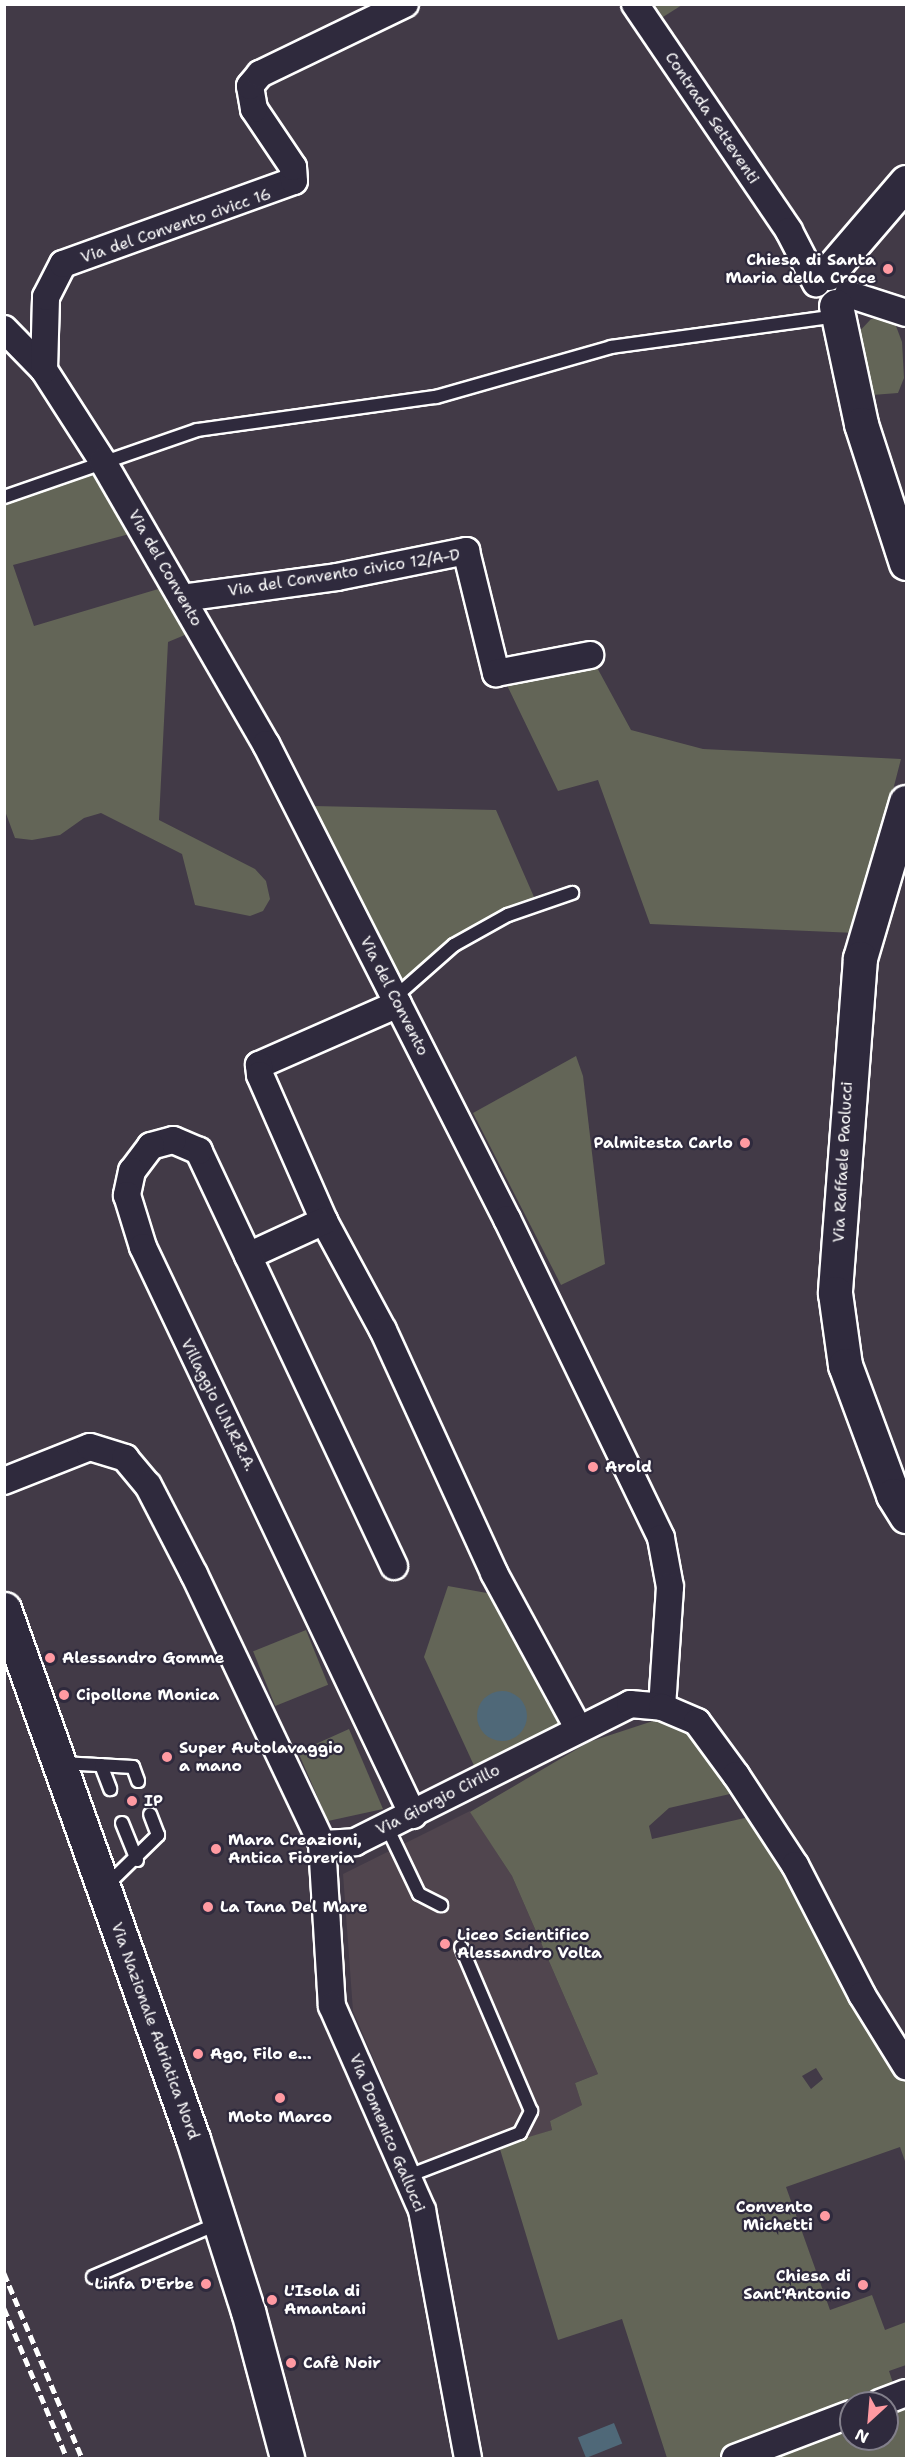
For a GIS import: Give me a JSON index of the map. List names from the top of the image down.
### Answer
{
  "streets": {
    "main road": ["Via Raffaele Paolucci", "Via Nazionale Adriatica Nord"],
    "street": [
      "Contrada Setteventi",
      "Via del Convento civicc 16",
      "Via del Convento",
      "Via del Convento civico 12/A-D",
      "Villaggio U.N.R.R.A.",
      "Via Giorgio Cirillo",
      "Via Domenico Gallucci"
    ]
  },
  "crossings": [
    ["Via del Convento civicc 16", "Via del Convento"],
    ["Via del Convento", "Via del Convento civico 12/A-D"],
    ["Via del Convento", "Via Giorgio Cirillo"],
    ["Villaggio U.N.R.R.A.", "Via Giorgio Cirillo"],
    ["Via Giorgio Cirillo", "Via Domenico Gallucci"]
  ],
  "places": [
    "Chiesa di Santa Maria della Croce",
    "Palmitesta Carlo",
    "Arold",
    "Alessandro Gomme",
    "Cipollone Monica",
    "Super Autolavaggio a mano",
    "IP",
    "Mara Creazioni, Antica Fioreria",
    "La Tana Del Mare",
    "Liceo Scientifico Alessandro Volta",
    "Ago, Filo e...",
    "Moto Marco",
    "Convento Michetti",
    "Linfa D'Erbe",
    "Chiesa di Sant'Antonio",
    "L'Isola di Amantani",
    "Cafè Noir"
  ],
  "north": "bottom left"
}
